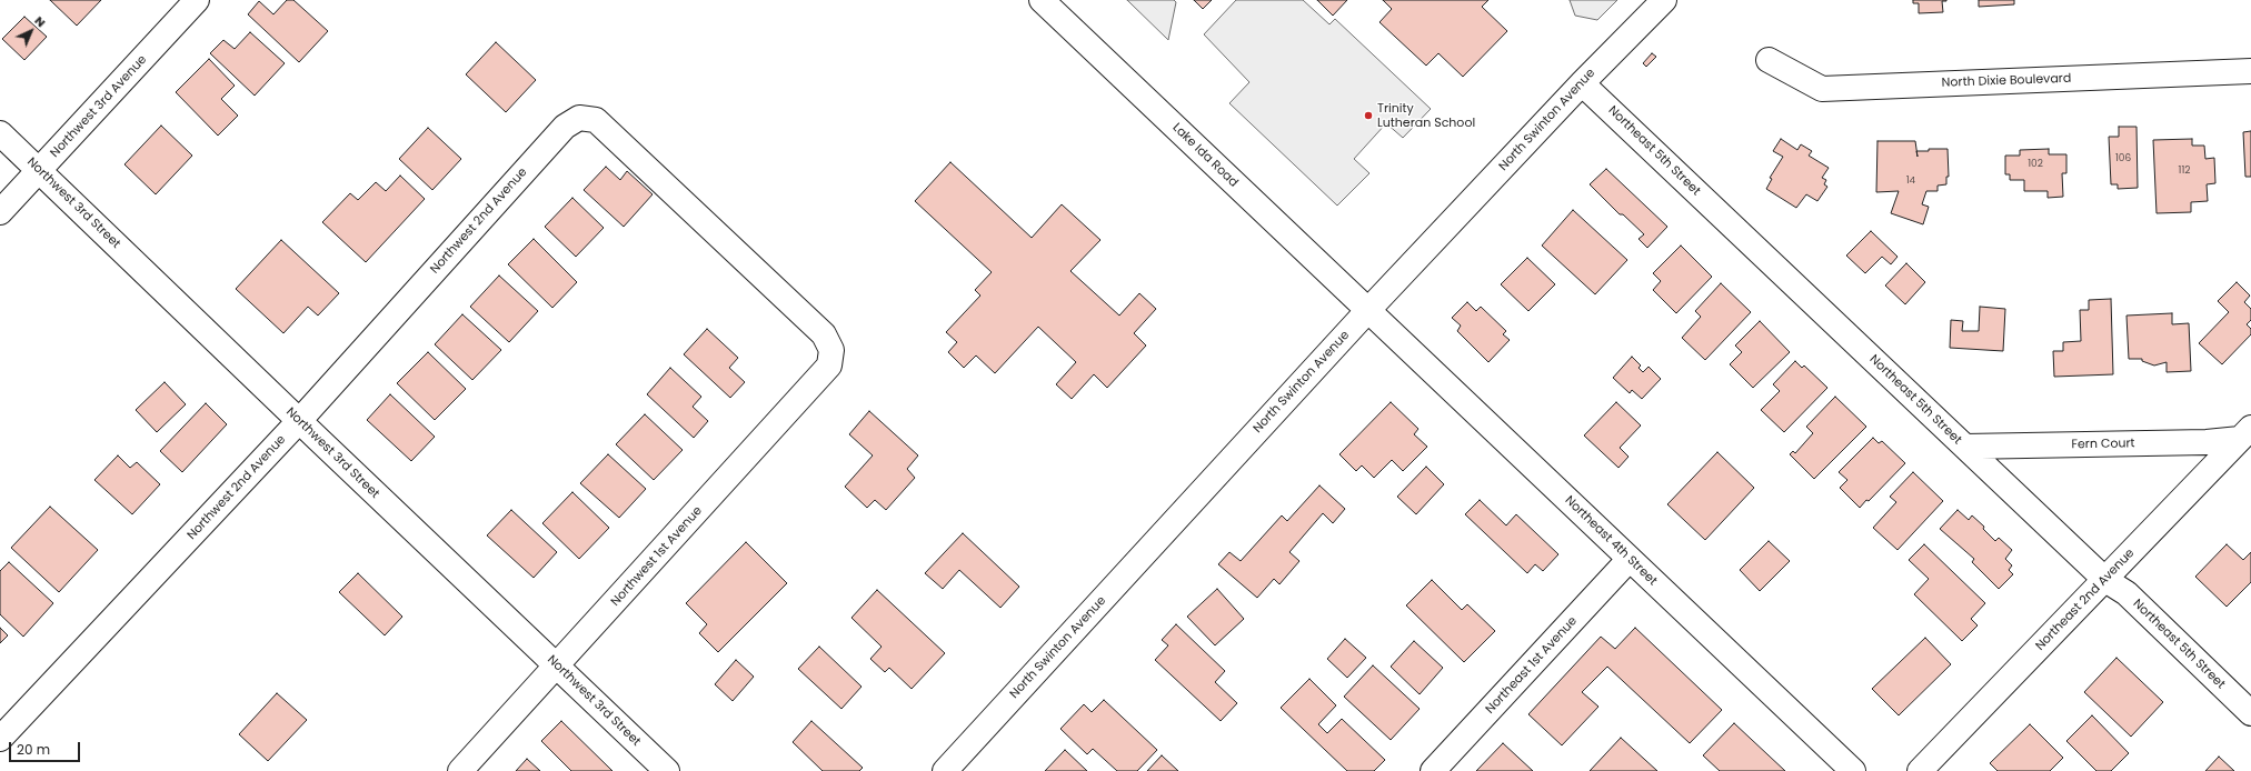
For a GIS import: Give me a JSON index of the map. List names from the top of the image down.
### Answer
{
  "streets": {
    "street": [
      "North Dixie Boulevard",
      "Northwest 3rd Avenue",
      "North Swinton Avenue",
      "Northeast 5th Street",
      "Lake Ida Road",
      "Northwest 3rd Street",
      "Northwest 2nd Avenue",
      "Fern Court",
      "Northeast 4th Street",
      "Northwest 1st Avenue",
      "Northeast 2nd Avenue",
      "Northeast 1st Avenue"
    ]
  },
  "crossings": [
    ["Northwest 3rd Avenue", "Northwest 3rd Street"],
    ["North Swinton Avenue", "Northeast 5th Street"],
    ["North Swinton Avenue", "Lake Ida Road"],
    ["North Swinton Avenue", "Northeast 4th Street"],
    ["Northeast 5th Street", "Fern Court"],
    ["Northeast 5th Street", "Northeast 2nd Avenue"],
    ["Lake Ida Road", "Northeast 4th Street"],
    ["Northwest 3rd Street", "Northwest 2nd Avenue"],
    ["Northwest 3rd Street", "Northwest 1st Avenue"],
    ["Northwest 2nd Avenue", "Northwest 1st Avenue"],
    ["Fern Court", "Northeast 2nd Avenue"],
    ["Northeast 4th Street", "Northeast 1st Avenue"]
  ],
  "places": ["Trinity Lutheran School"],
  "house_numbers": [
    "106",
    "102",
    "112",
    "14"
  ],
  "scale_bar": "20 m",
  "north": "top right"
}
